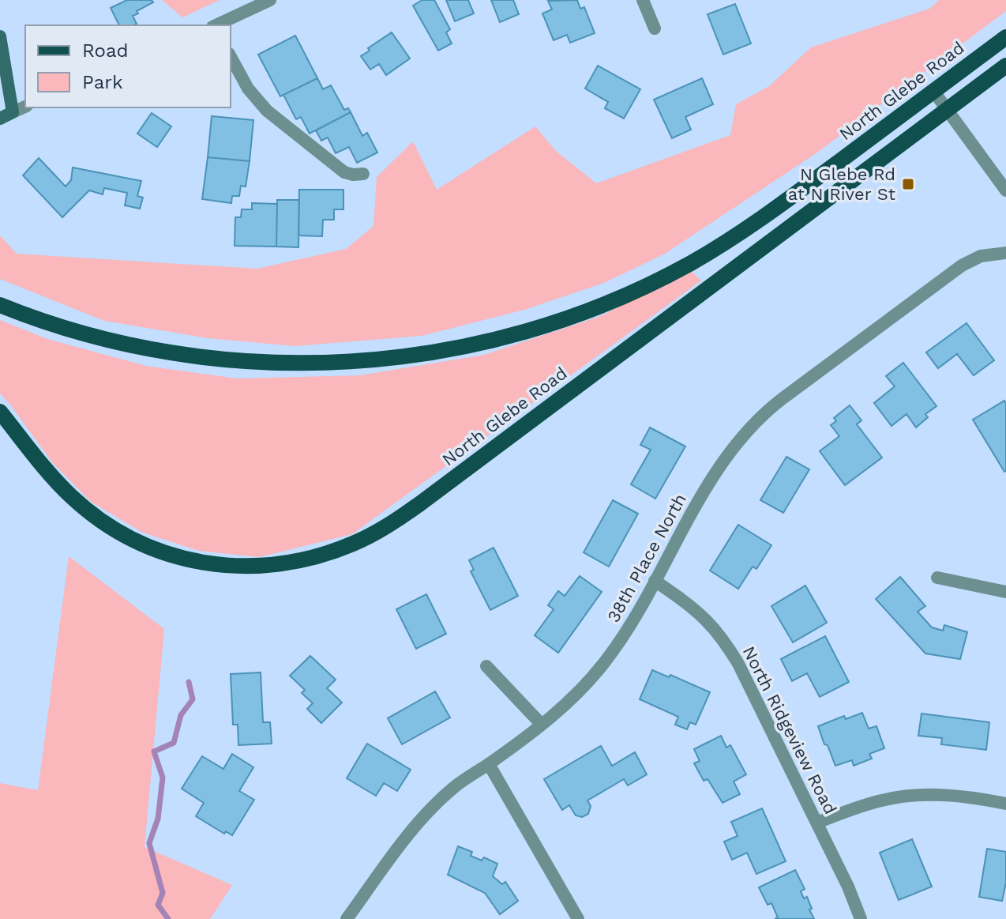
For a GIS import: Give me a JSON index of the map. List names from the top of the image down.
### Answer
{
  "streets": {
    "main road": ["North Glebe Road"],
    "street": ["38th Place North", "North Ridgeview Road"]
  },
  "crossings": [
    ["38th Place North", "North Ridgeview Road"]
  ],
  "places": {
    "transit": ["N Glebe Rd at N River St"]
  },
  "legend": ["Road", "Park"]
}
